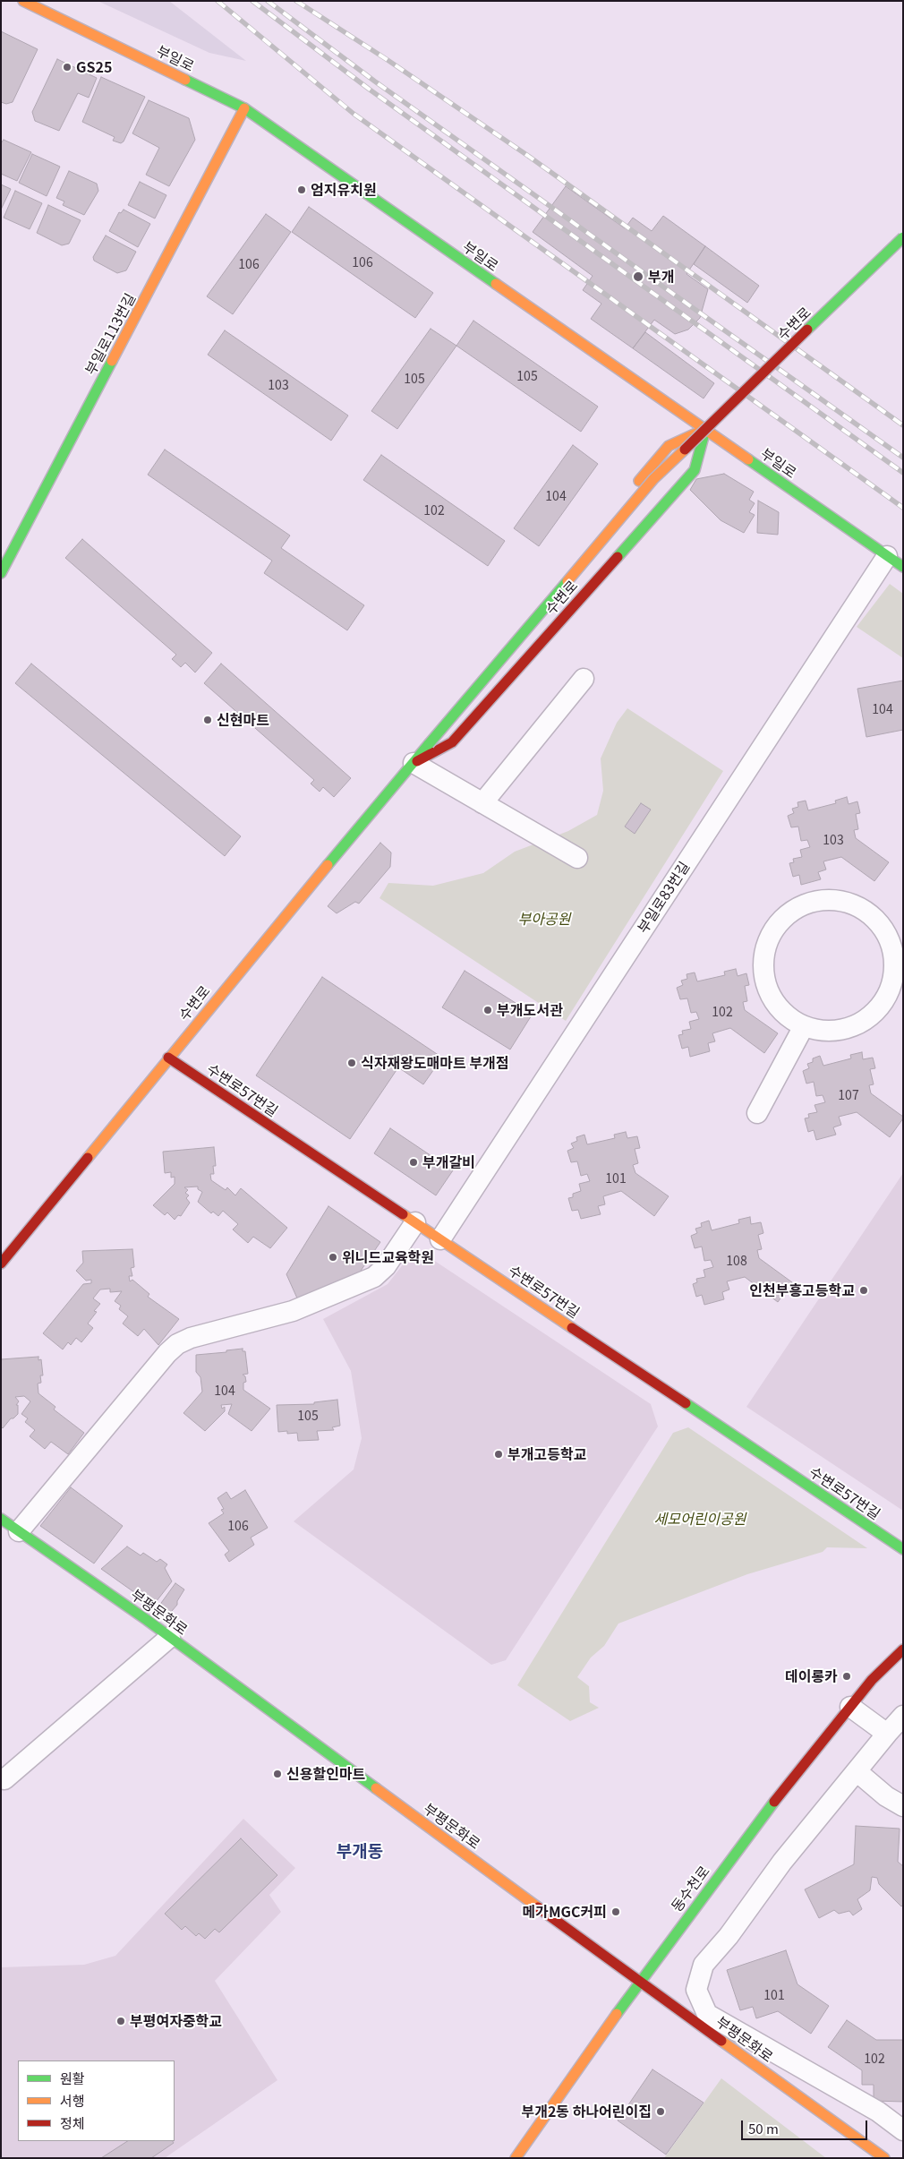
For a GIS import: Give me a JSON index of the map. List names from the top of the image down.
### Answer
{
  "streets": {
    "street": [
      "부일로",
      "수변로",
      "부일로113번길",
      "부일로83번길",
      "수변로57번길",
      "부평문화로",
      "동수천로"
    ]
  },
  "crossings": [
    ["부일로", "수변로"],
    ["부일로", "부일로113번길"],
    ["부일로", "부일로83번길"],
    ["수변로", "수변로57번길"],
    ["부일로83번길", "수변로57번길"],
    ["부평문화로", "동수천로"]
  ],
  "districts": ["부개동"],
  "parks": ["부아공원", "세모어린이공원"],
  "places": [
    "GS25",
    "엄지유치원",
    "부개",
    "신현마트",
    "부개도서관",
    "식자재왕도매마트 부개점",
    "부개갈비",
    "위니드교육학원",
    "인천부흥고등학교",
    "부개고등학교",
    "데이롱카",
    "신용할인마트",
    "메가MGC커피",
    "부평여자중학교",
    "부개2동 하나어린이집"
  ],
  "house_numbers": [
    "106",
    "106",
    "105",
    "105",
    "103",
    "104",
    "102",
    "104",
    "103",
    "102",
    "107",
    "101",
    "108",
    "104",
    "105",
    "106",
    "101",
    "102"
  ],
  "legend": ["원활", "서행", "정체"],
  "scale_bar": "50 m"
}
